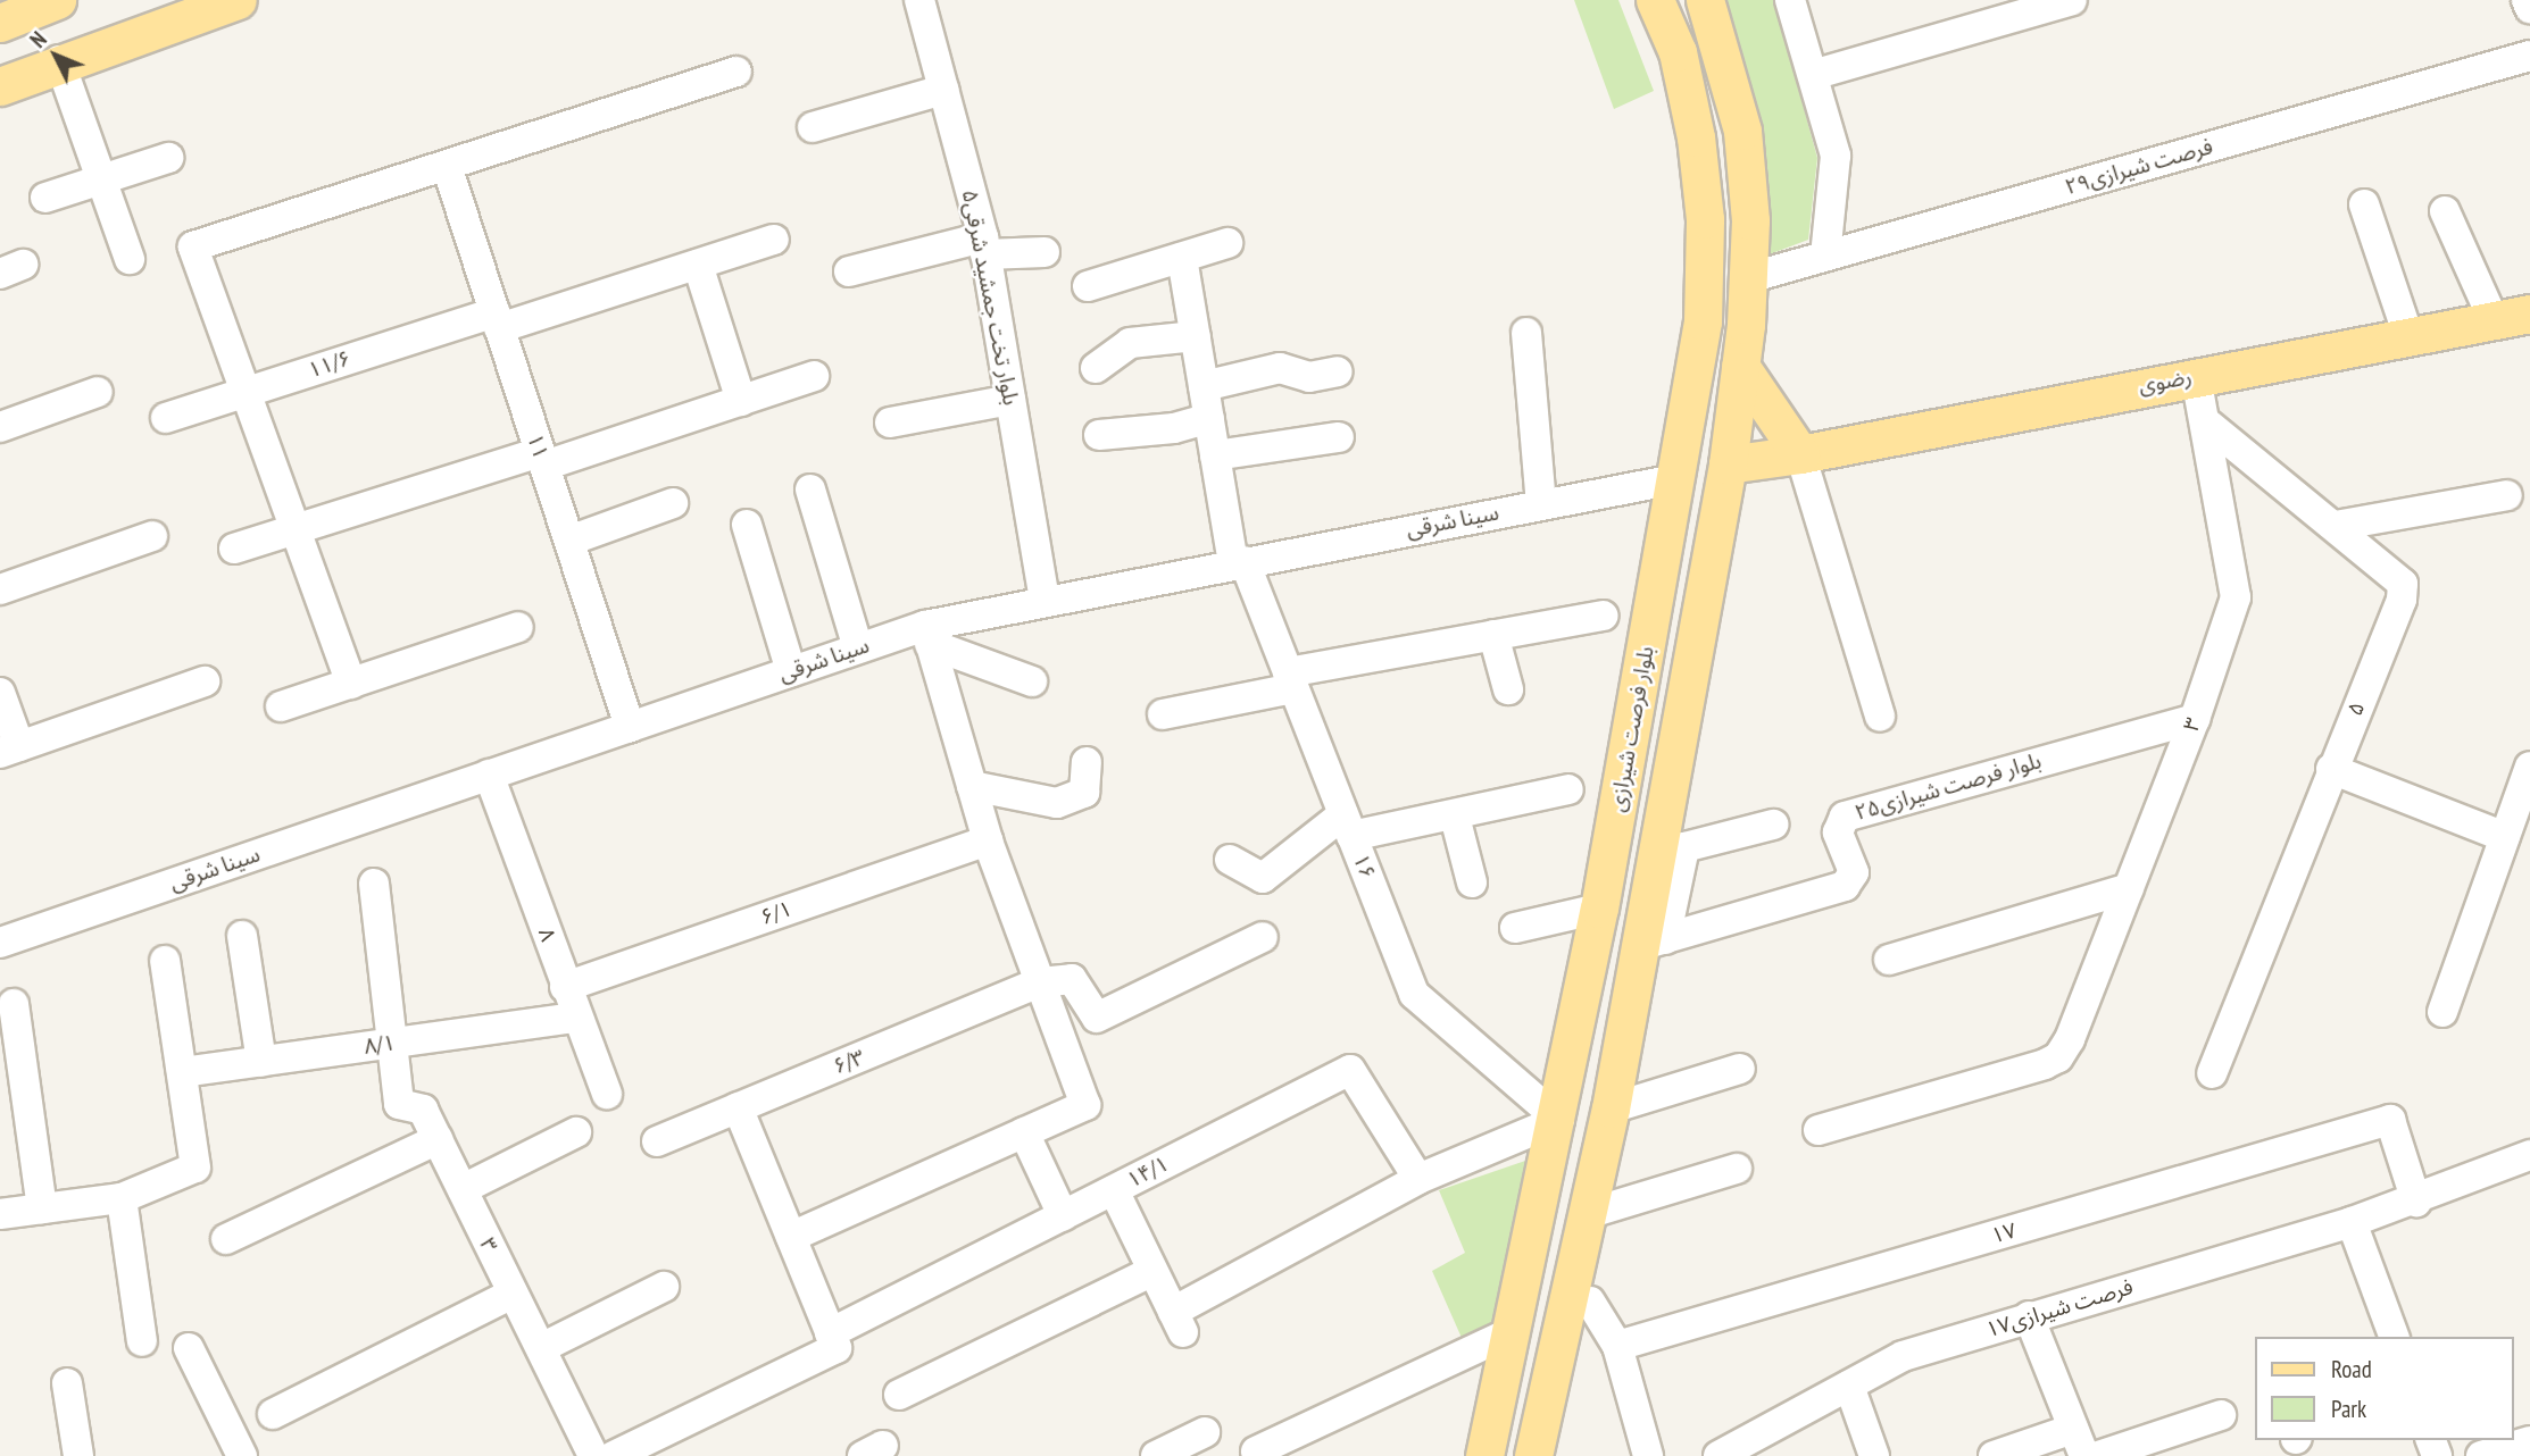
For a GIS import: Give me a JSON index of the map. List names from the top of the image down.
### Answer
{
  "streets": {
    "main road": ["رضوی", "بلوار فرصت شیرازی"],
    "street": [
      "فرصت شیرازی۲۹",
      "بلوار تخت جمشید شرقی۵",
      "۱۱/۶",
      "۱۱",
      "سینا شرقی",
      "۵",
      "۳",
      "بلوار فرصت شیرازی۲۵",
      "۱۶",
      "۶/۱",
      "۸",
      "۸/۱",
      "۶/۳",
      "۱۴/۱",
      "۱۷",
      "۱۷فرصت شیرازی"
    ]
  },
  "crossings": [
    ["فرصت شیرازی۲۹", "بلوار فرصت شیرازی"],
    ["بلوار تخت جمشید شرقی۵", "سینا شرقی"],
    ["۱۱/۶", "۱۱"],
    ["رضوی", "۳"],
    ["رضوی", "بلوار فرصت شیرازی"],
    ["۱۱", "سینا شرقی"],
    ["سینا شرقی", "بلوار فرصت شیرازی"],
    ["سینا شرقی", "۱۶"],
    ["سینا شرقی", "۸"],
    ["۵", "۳"],
    ["۳", "بلوار فرصت شیرازی۲۵"],
    ["۳", "۸/۱"],
    ["بلوار فرصت شیرازی", "بلوار فرصت شیرازی۲۵"],
    ["بلوار فرصت شیرازی", "۱۶"],
    ["۶/۱", "۸"],
    ["۸", "۸/۱"],
    ["۱۷", "۱۷فرصت شیرازی"]
  ],
  "legend": ["Road", "Park"],
  "north": "top left"
}
